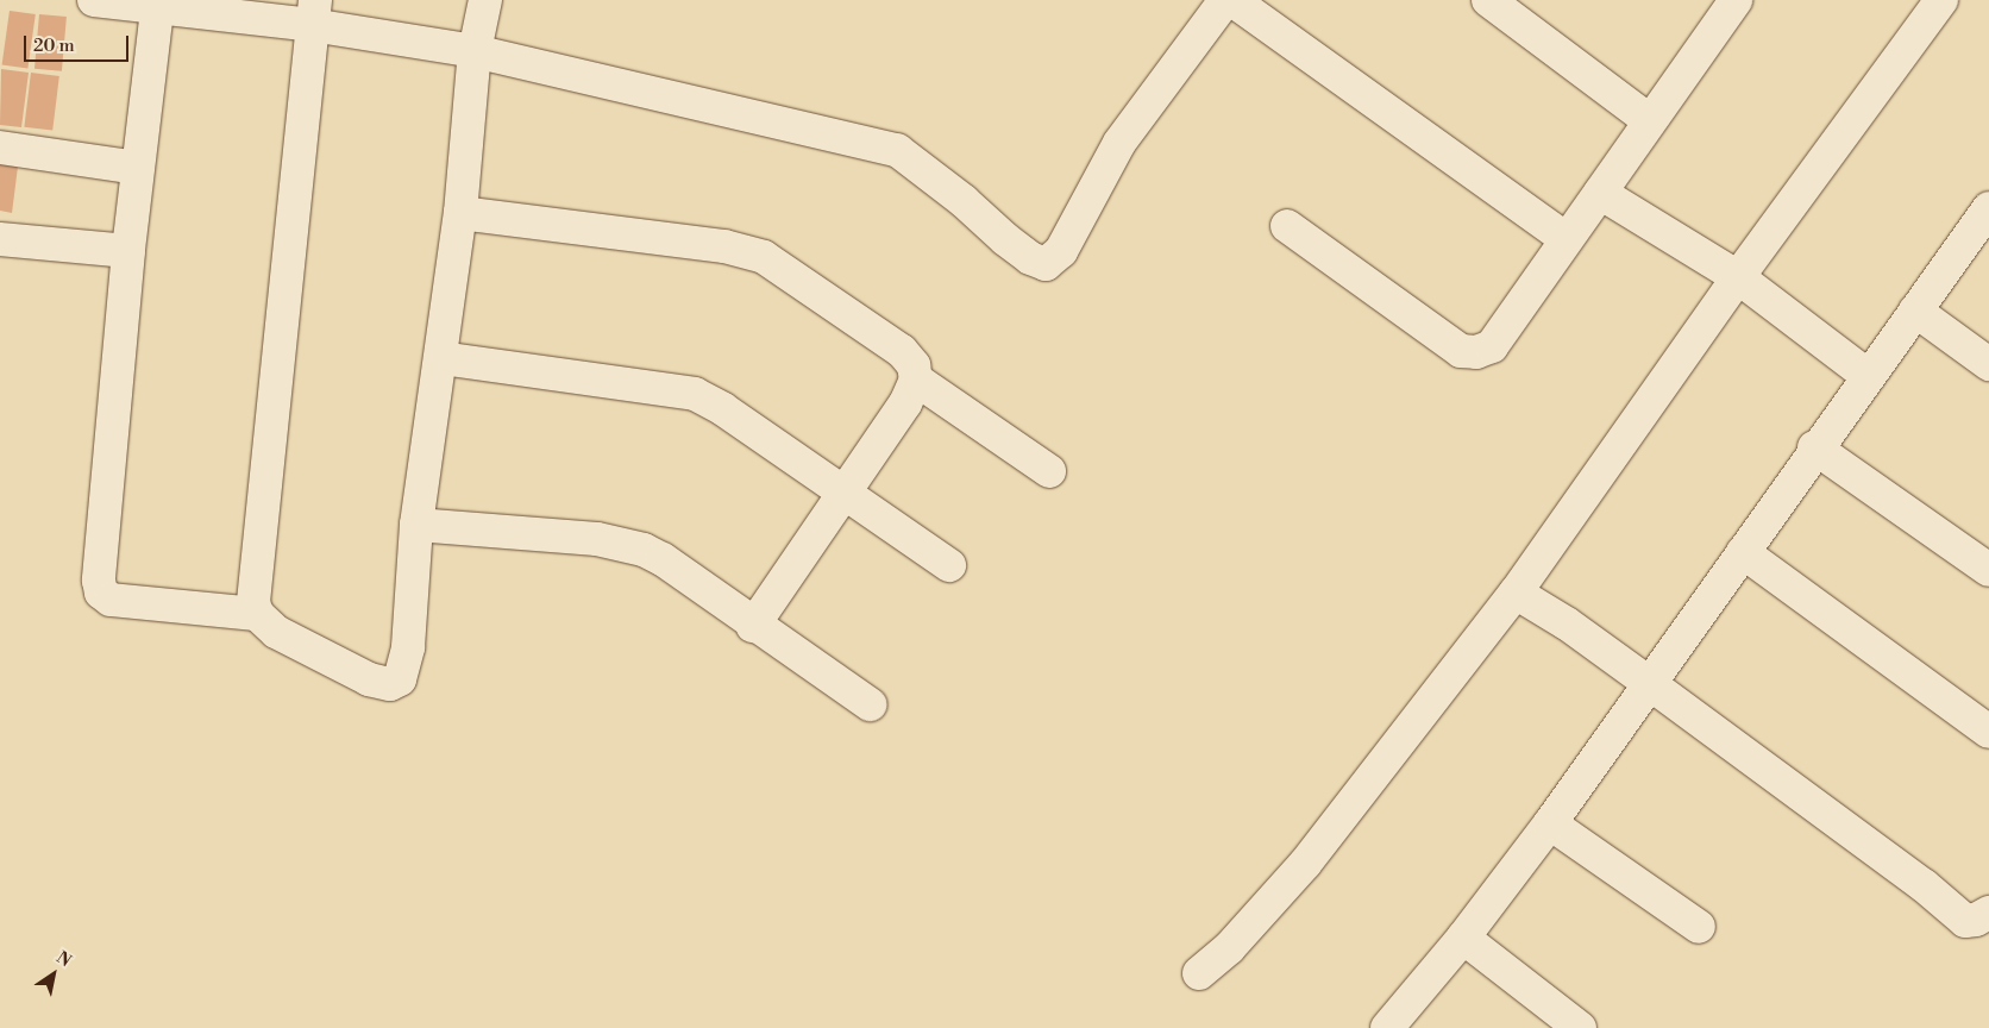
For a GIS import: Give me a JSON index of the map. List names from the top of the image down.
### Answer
{
  "scale_bar": "20 m",
  "north": "top right"
}
